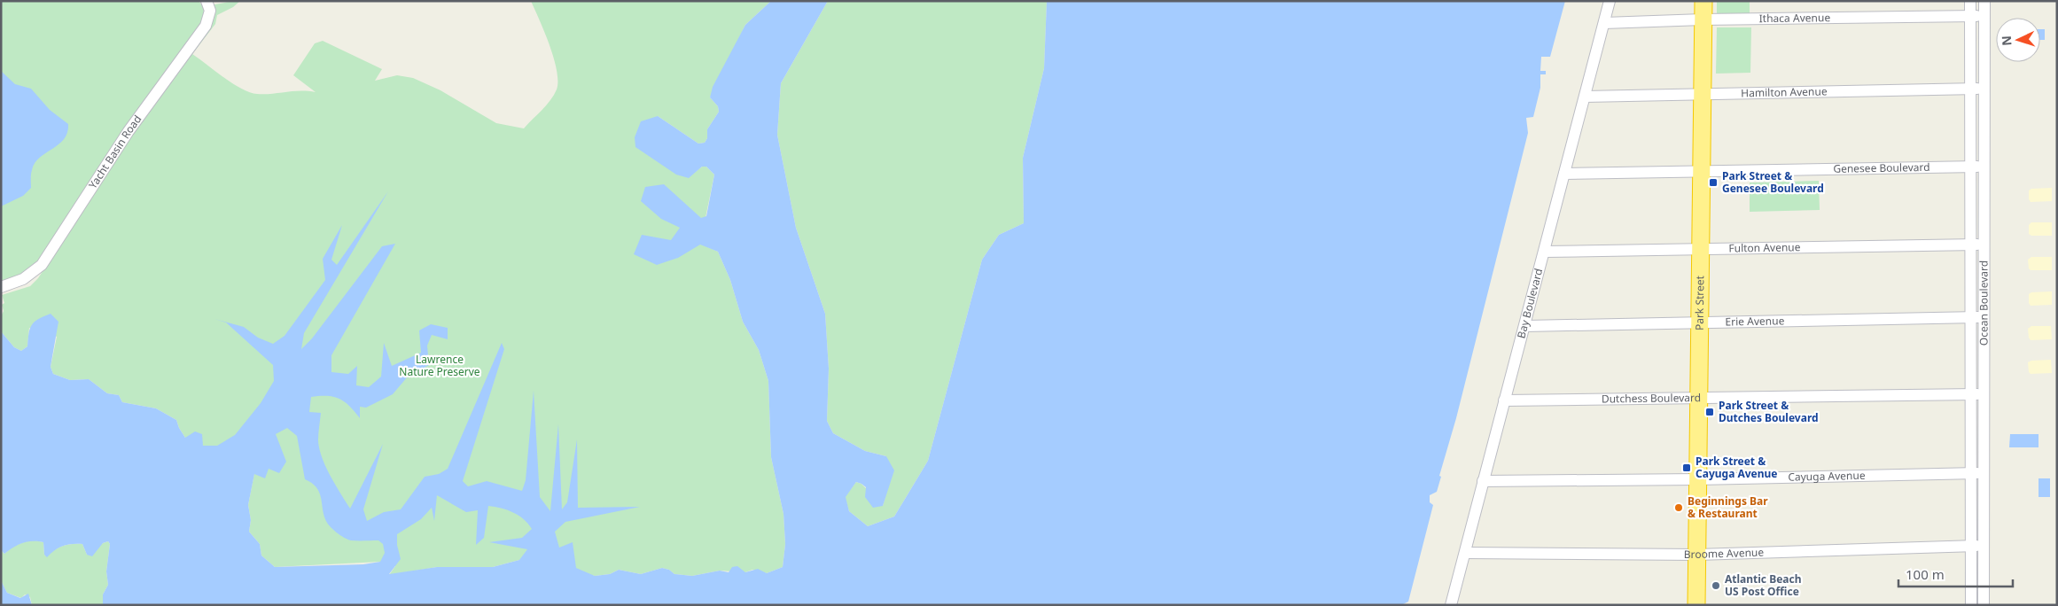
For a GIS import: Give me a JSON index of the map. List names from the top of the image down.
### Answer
{
  "streets": {
    "highway": ["Park Street"],
    "street": [
      "Ithaca Avenue",
      "Hamilton Avenue",
      "Yacht Basin Road",
      "Genesee Boulevard",
      "Fulton Avenue",
      "Bay Boulevard",
      "Ocean Boulevard",
      "Erie Avenue",
      "Dutchess Boulevard",
      "Cayuga Avenue",
      "Broome Avenue"
    ]
  },
  "crossings": [
    ["Ithaca Avenue", "Bay Boulevard"],
    ["Ithaca Avenue", "Park Street"],
    ["Ithaca Avenue", "Ocean Boulevard"],
    ["Hamilton Avenue", "Bay Boulevard"],
    ["Hamilton Avenue", "Park Street"],
    ["Hamilton Avenue", "Ocean Boulevard"],
    ["Genesee Boulevard", "Bay Boulevard"],
    ["Genesee Boulevard", "Park Street"],
    ["Genesee Boulevard", "Ocean Boulevard"],
    ["Fulton Avenue", "Bay Boulevard"],
    ["Fulton Avenue", "Park Street"],
    ["Fulton Avenue", "Ocean Boulevard"],
    ["Bay Boulevard", "Erie Avenue"],
    ["Bay Boulevard", "Dutchess Boulevard"],
    ["Bay Boulevard", "Cayuga Avenue"],
    ["Bay Boulevard", "Broome Avenue"],
    ["Park Street", "Erie Avenue"],
    ["Park Street", "Dutchess Boulevard"],
    ["Park Street", "Cayuga Avenue"],
    ["Park Street", "Broome Avenue"],
    ["Ocean Boulevard", "Erie Avenue"],
    ["Ocean Boulevard", "Dutchess Boulevard"],
    ["Ocean Boulevard", "Cayuga Avenue"],
    ["Ocean Boulevard", "Broome Avenue"]
  ],
  "parks": ["Lawrence Nature Preserve"],
  "places": {
    "transit": ["Park Street & Genesee Boulevard", "Park Street & Dutches Boulevard", "Park Street & Cayuga Avenue"],
    "other": ["Beginnings Bar & Restaurant", "Atlantic Beach US Post Office"]
  },
  "scale_bar": "100 m",
  "north": "left"
}
